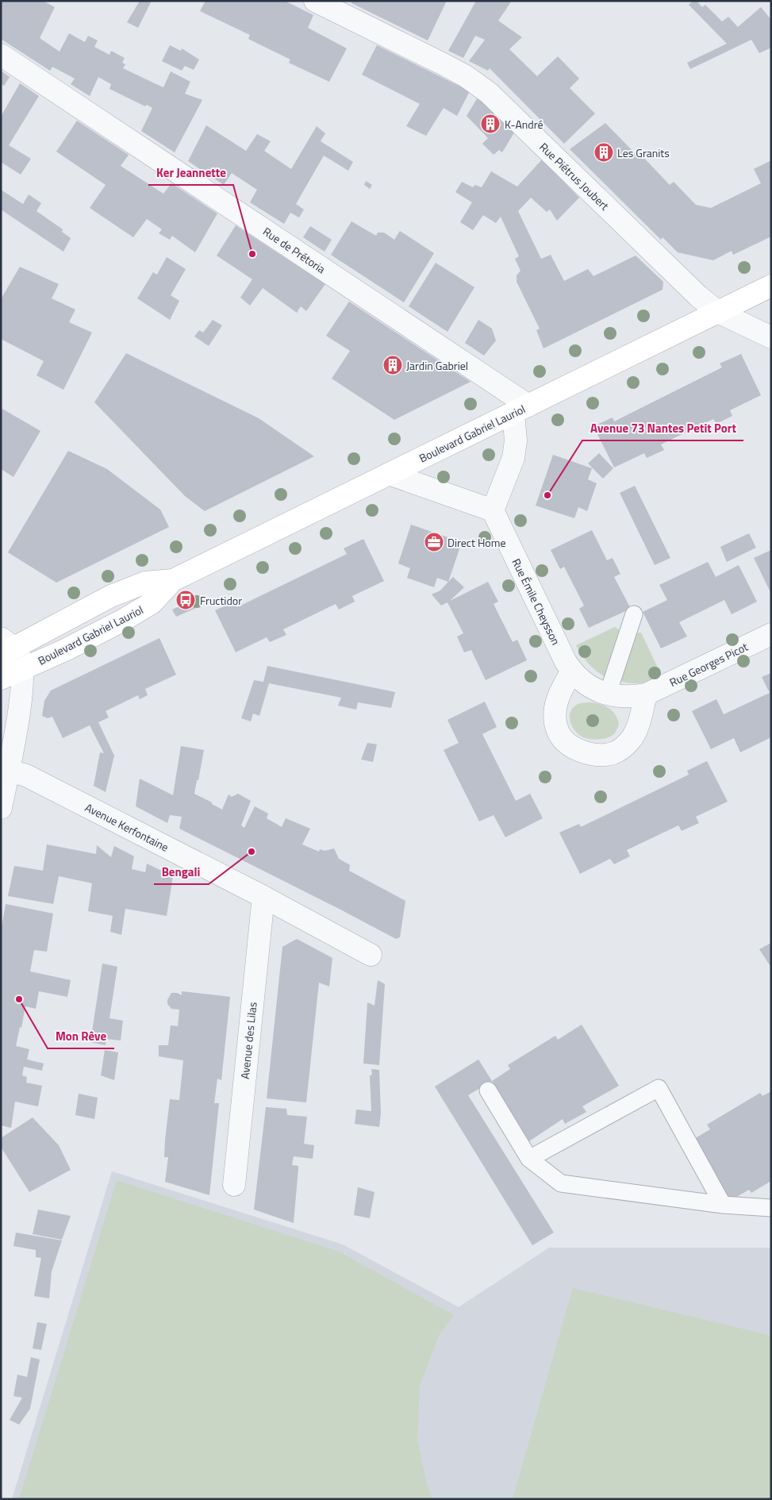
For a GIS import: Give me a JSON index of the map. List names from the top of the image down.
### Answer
{
  "streets": {
    "main road": ["Boulevard Gabriel Lauriol"],
    "street": [
      "Rue Piétrus Joubert",
      "Rue de Prétoria",
      "Rue Émile Cheysson",
      "Rue Georges Picot",
      "Avenue Kerfontaine",
      "Avenue des Lilas"
    ]
  },
  "crossings": [
    ["Rue Piétrus Joubert", "Boulevard Gabriel Lauriol"],
    ["Rue de Prétoria", "Boulevard Gabriel Lauriol"],
    ["Rue Émile Cheysson", "Rue Georges Picot"],
    ["Avenue Kerfontaine", "Avenue des Lilas"]
  ],
  "places": {
    "building": ["K-André", "Les Granits", "Jardin Gabriel"],
    "other": [
      "Ker Jeannette",
      "Avenue 73 Nantes Petit Port",
      "Bengali",
      "Mon Rêve"
    ],
    "office": ["Direct Home"],
    "bus stop": ["Fructidor"]
  }
}
